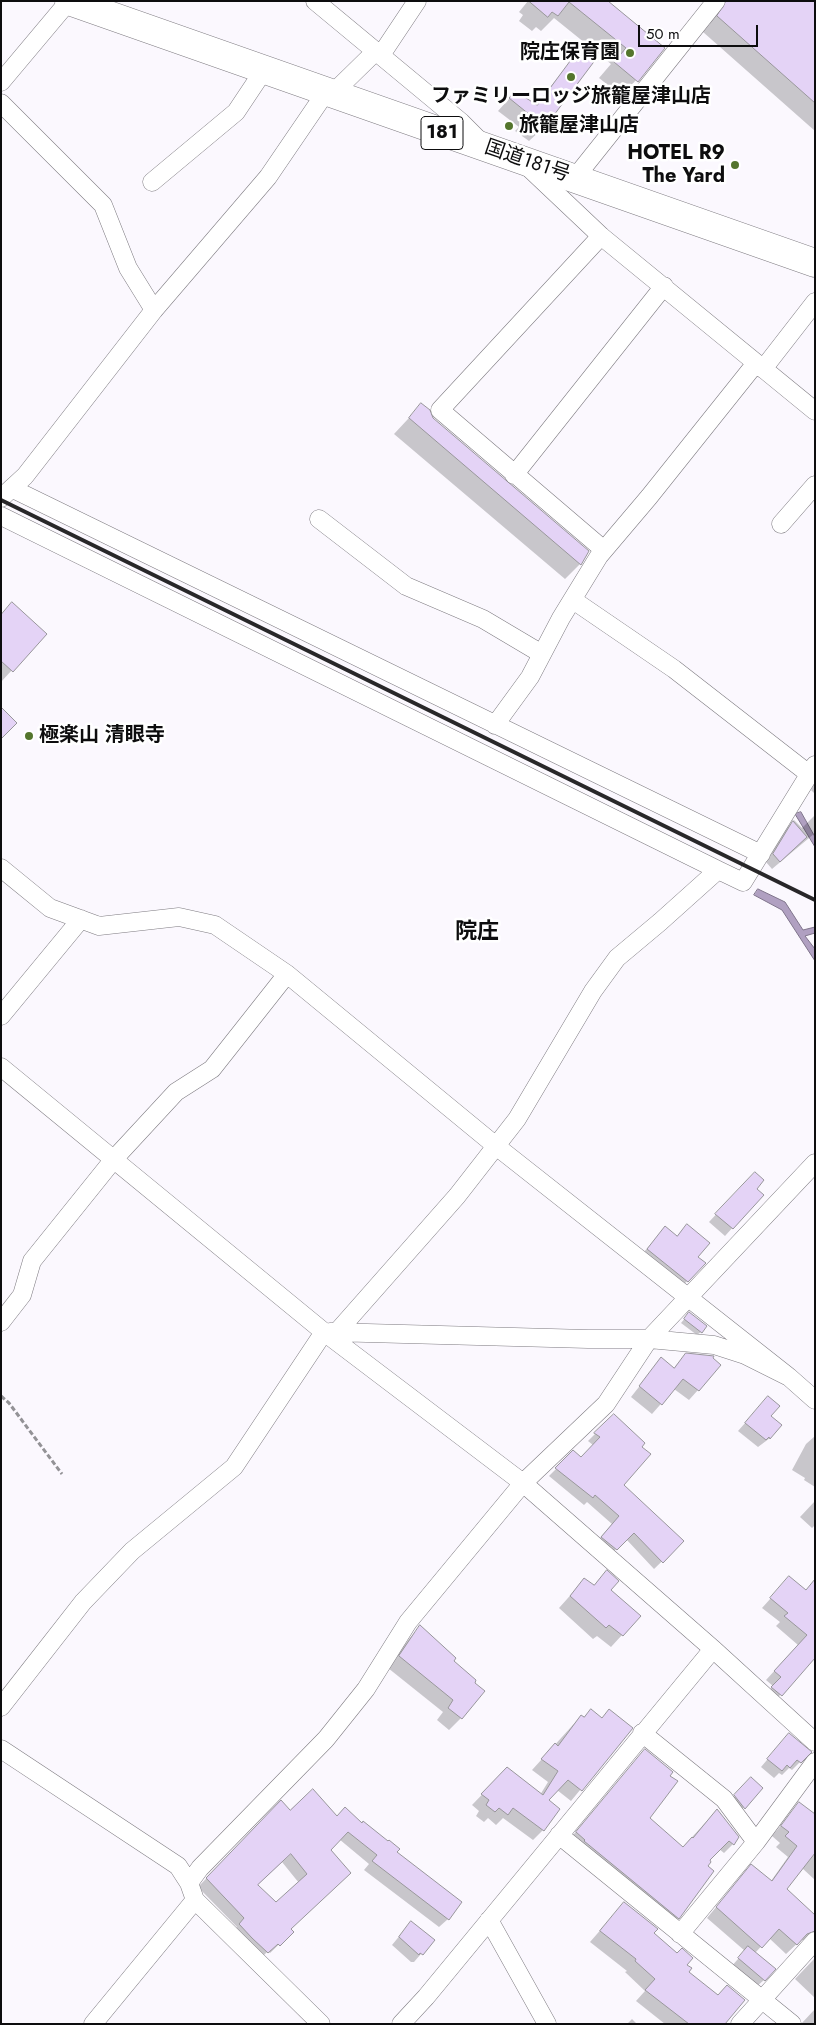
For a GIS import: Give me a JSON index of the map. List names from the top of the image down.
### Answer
{
  "streets": {
    "highway": ["181", "国道181号"]
  },
  "districts": ["院庄"],
  "places": [
    "院庄保育園",
    "ファミリーロッジ旅籠屋津山店",
    "旅籠屋津山店",
    "HOTEL R9 The Yard",
    "極楽山 清眼寺"
  ],
  "scale_bar": "50 m"
}
